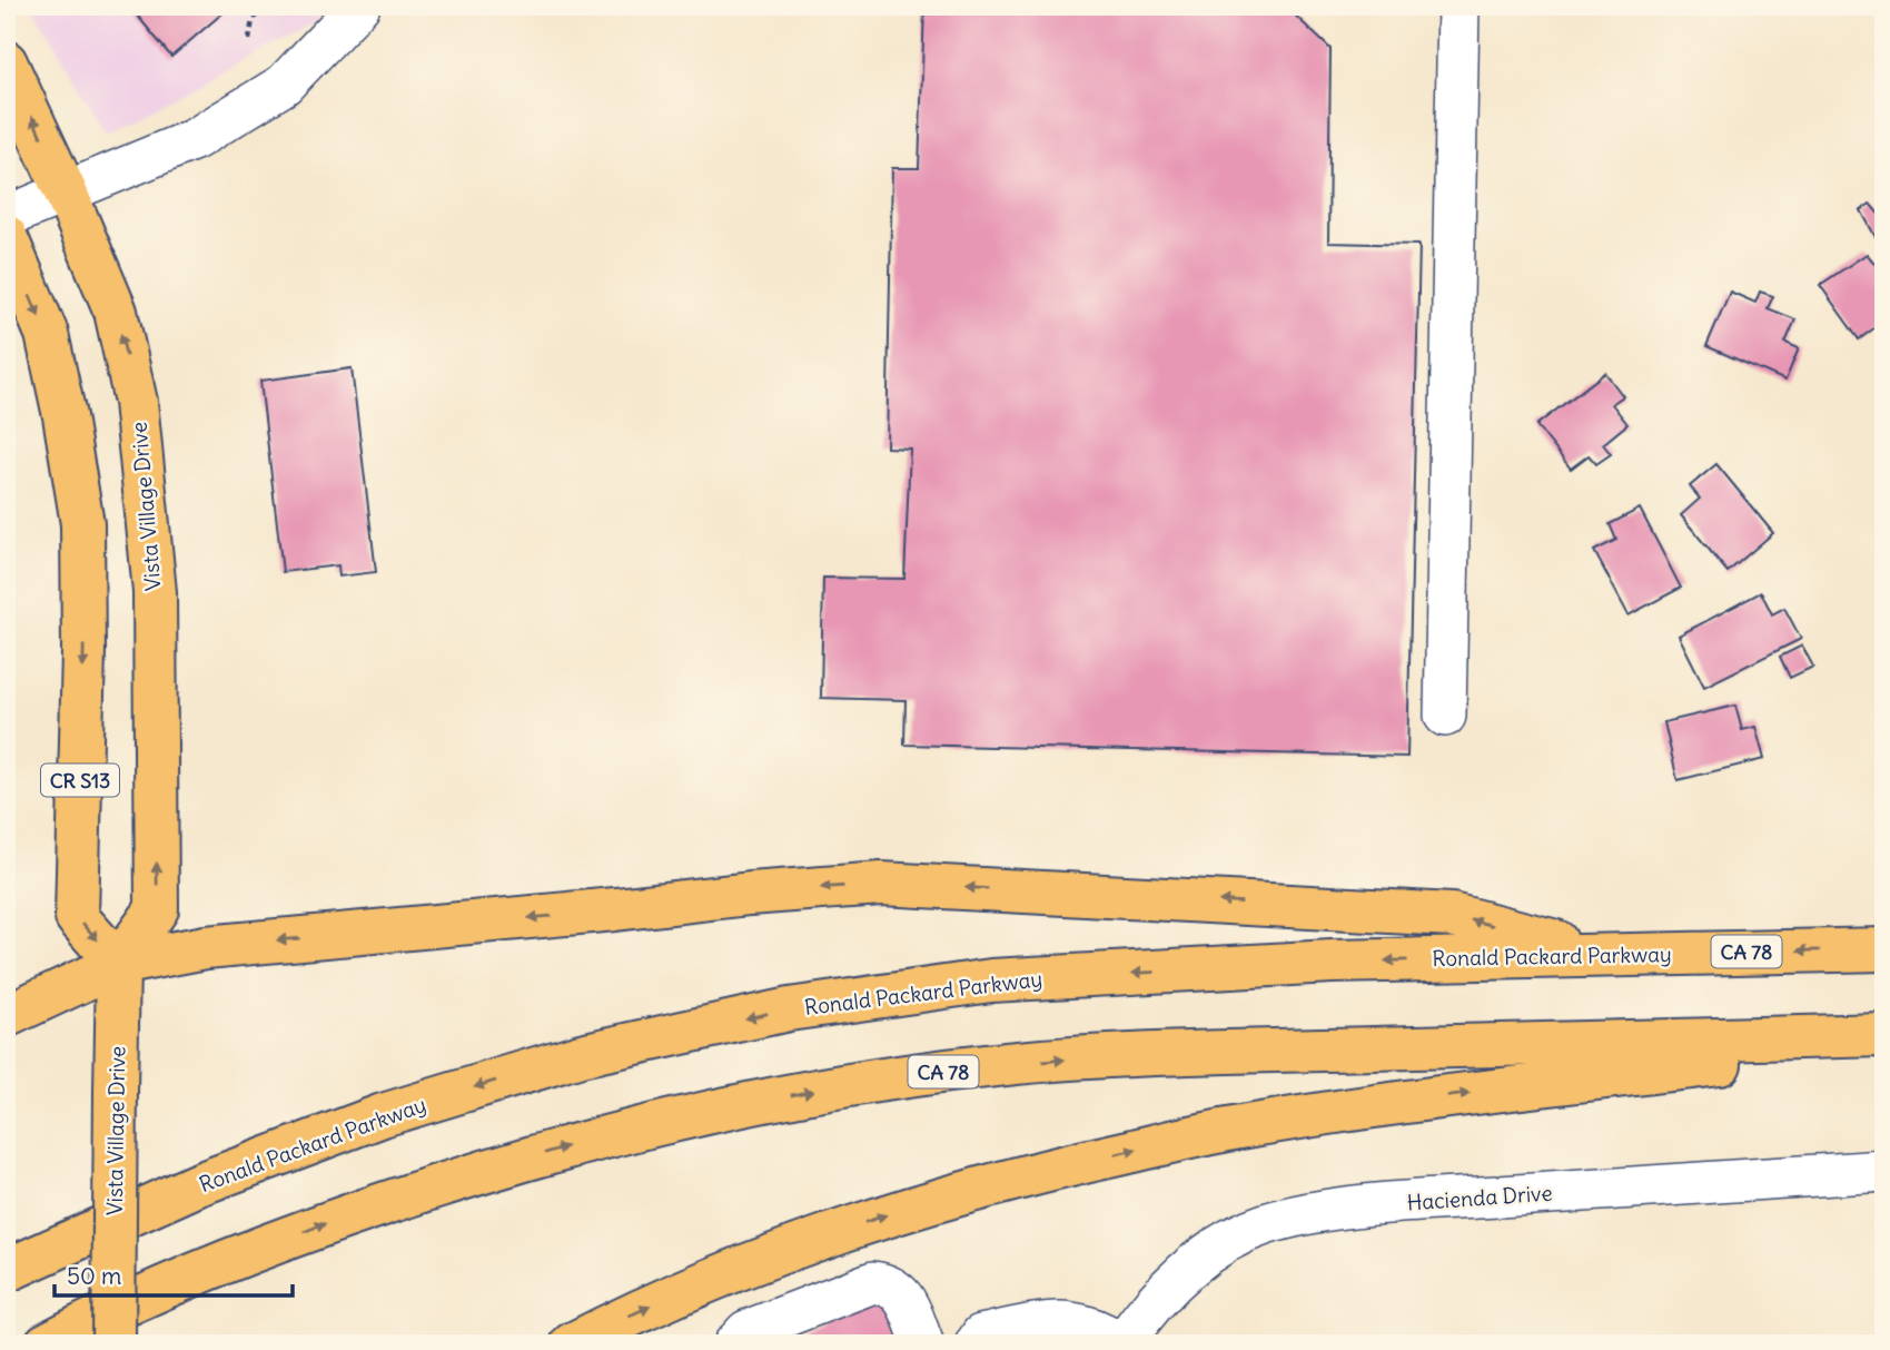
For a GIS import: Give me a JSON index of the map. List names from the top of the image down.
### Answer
{
  "streets": {
    "main road": [
      "Vista Village Drive",
      "CR S13",
      "CA 78",
      "Ronald Packard Parkway"
    ],
    "street": ["Hacienda Drive"]
  },
  "crossings": [
    ["Vista Village Drive", "CR S13"]
  ],
  "scale_bar": "50 m"
}
